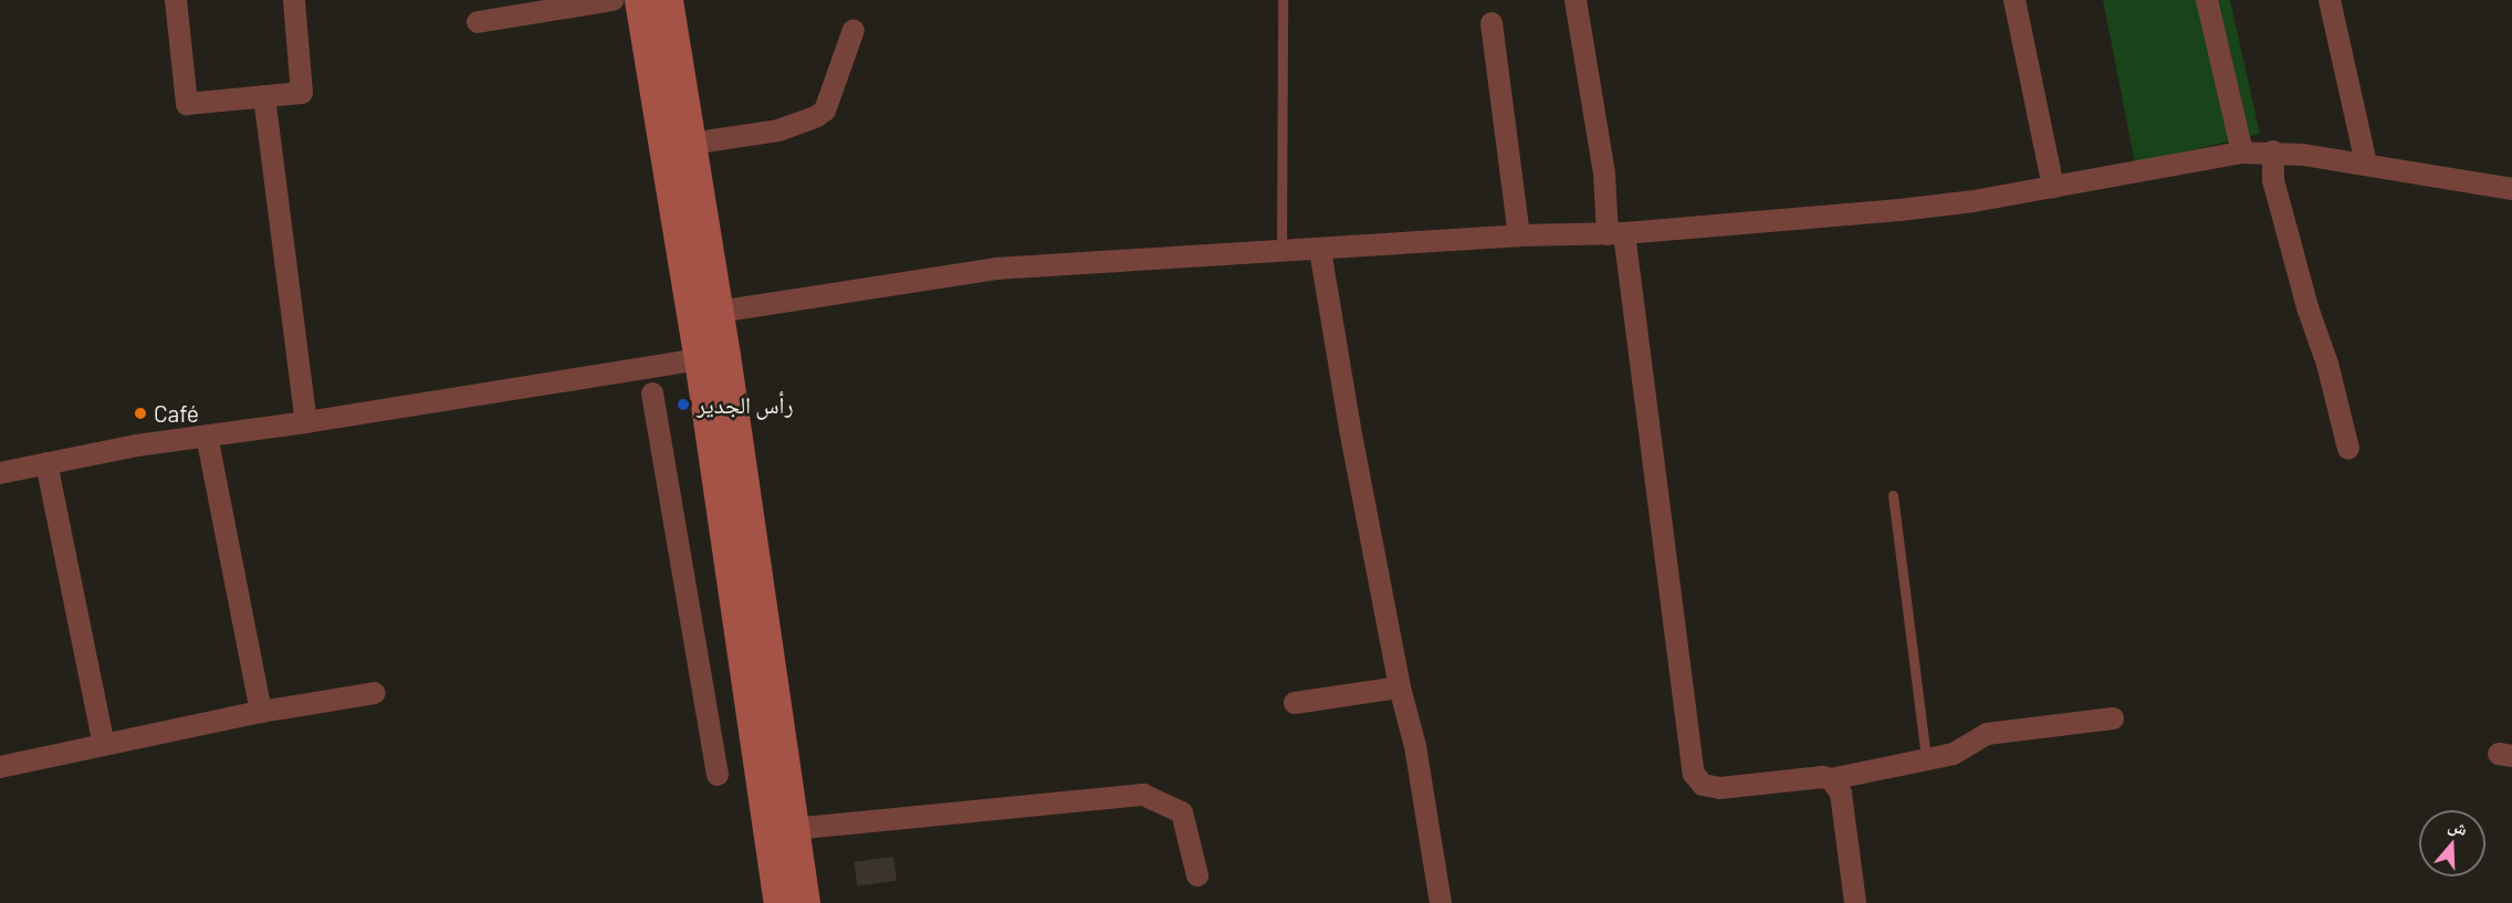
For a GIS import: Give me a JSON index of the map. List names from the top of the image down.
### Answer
{
  "places": ["رأس الجدير", "Café"],
  "north": "top"
}
